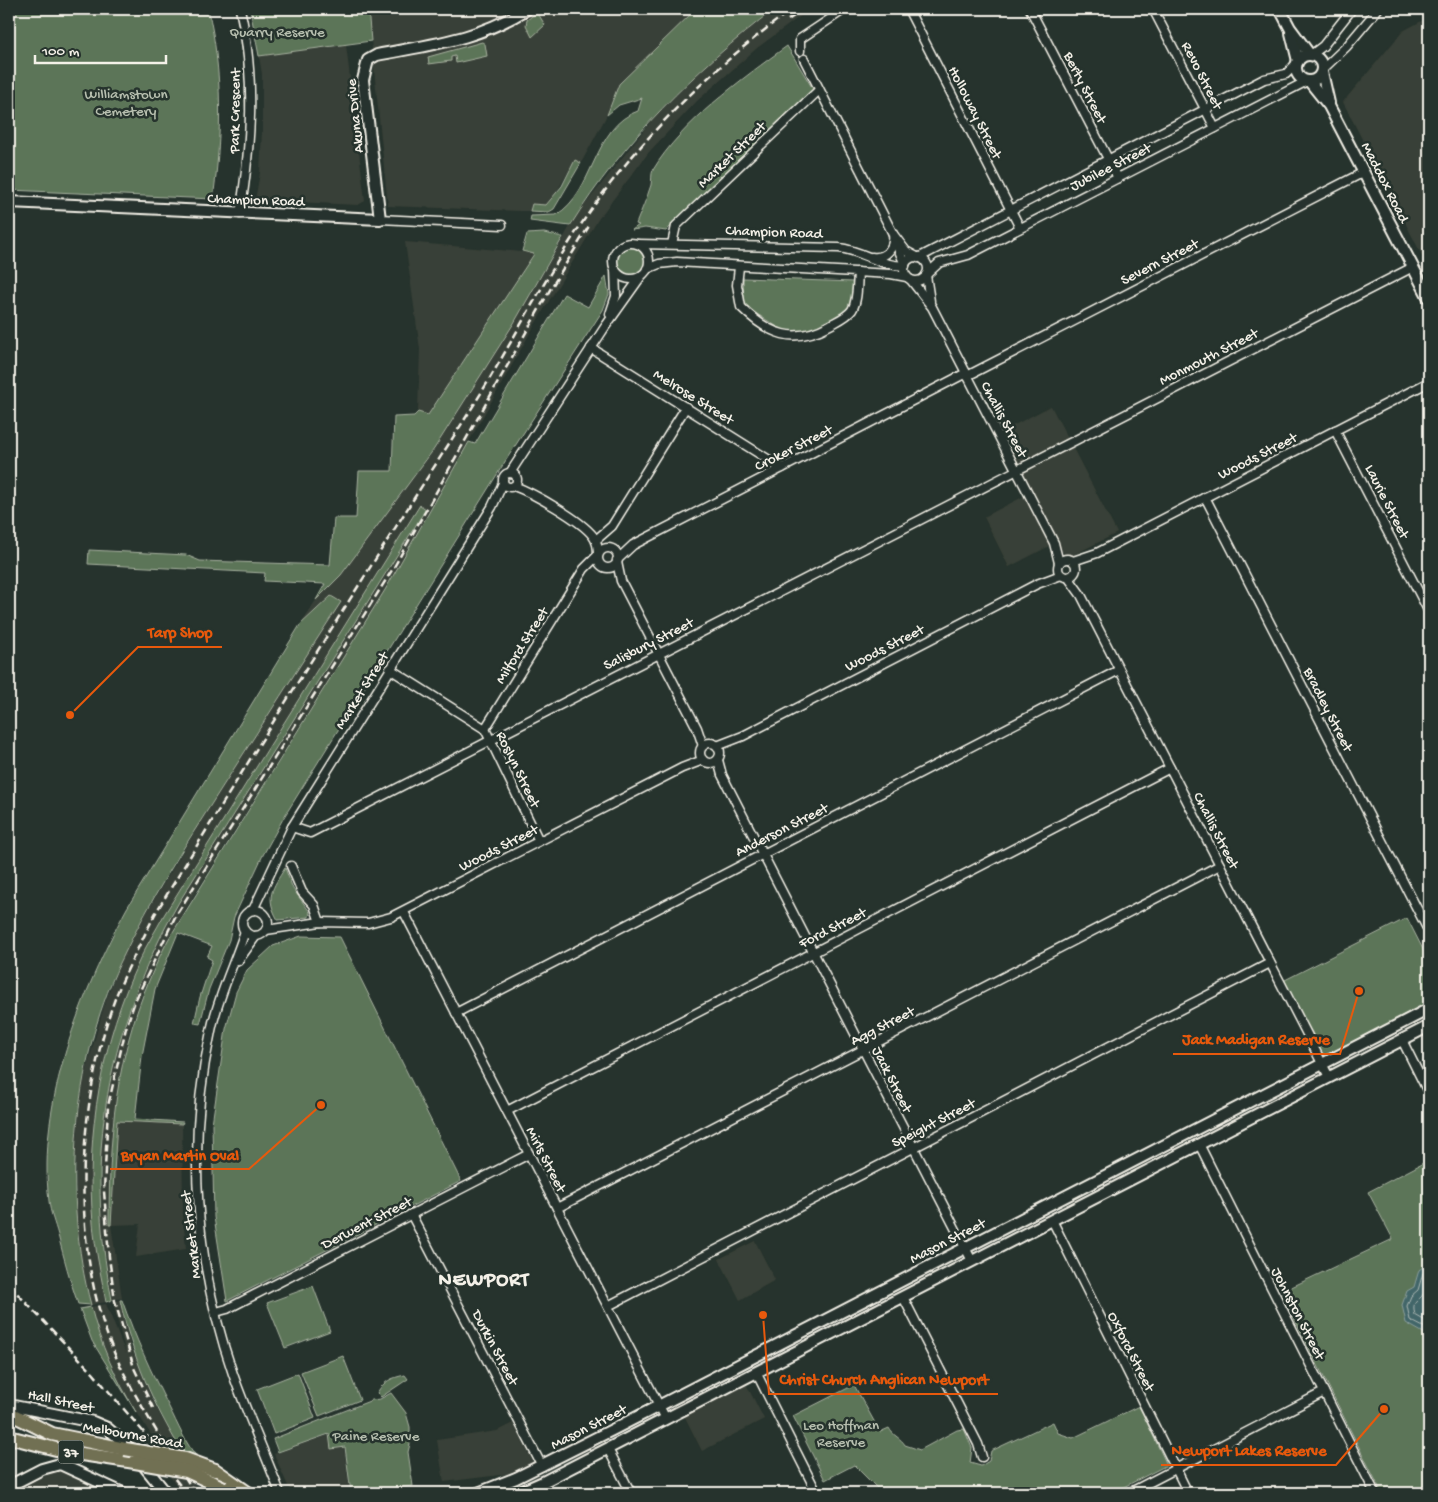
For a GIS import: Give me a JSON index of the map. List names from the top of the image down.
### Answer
{
  "streets": {
    "main road": ["Melbourne Road", "37"],
    "street": [
      "Revo Street",
      "Berty Street",
      "Park Crescent",
      "Holloway Street",
      "Akuna Drive",
      "Market Street",
      "Jubilee Street",
      "Maddox Road",
      "Champion Road",
      "Severn Street",
      "Monmouth Street",
      "Melrose Street",
      "Challis Street",
      "Croker Street",
      "Woods Street",
      "Laurie Street",
      "Salisbury Street",
      "Milford Street",
      "Bradley Street",
      "Roslyn Street",
      "Anderson Street",
      "Ford Street",
      "Agg Street",
      "Jack Street",
      "Speight Street",
      "Mirls Street",
      "Derwent Street",
      "Mason Street",
      "Johnston Street",
      "Durkin Street",
      "Oxford Street",
      "Hall Street"
    ]
  },
  "crossings": [
    ["Revo Street", "Jubilee Street"],
    ["Berty Street", "Jubilee Street"],
    ["Park Crescent", "Champion Road"],
    ["Holloway Street", "Jubilee Street"],
    ["Akuna Drive", "Champion Road"],
    ["Market Street", "Champion Road"],
    ["Market Street", "Melrose Street"],
    ["Market Street", "Woods Street"],
    ["Market Street", "Salisbury Street"],
    ["Market Street", "Roslyn Street"],
    ["Market Street", "Derwent Street"],
    ["Jubilee Street", "Maddox Road"],
    ["Jubilee Street", "Champion Road"],
    ["Jubilee Street", "Challis Street"],
    ["Maddox Road", "Severn Street"],
    ["Maddox Road", "Monmouth Street"],
    ["Champion Road", "Challis Street"],
    ["Severn Street", "Challis Street"],
    ["Severn Street", "Croker Street"],
    ["Monmouth Street", "Challis Street"],
    ["Monmouth Street", "Salisbury Street"],
    ["Melrose Street", "Croker Street"],
    ["Challis Street", "Croker Street"],
    ["Challis Street", "Woods Street"],
    ["Challis Street", "Salisbury Street"],
    ["Challis Street", "Anderson Street"],
    ["Challis Street", "Ford Street"],
    ["Challis Street", "Agg Street"],
    ["Challis Street", "Speight Street"],
    ["Challis Street", "Mason Street"],
    ["Croker Street", "Milford Street"],
    ["Croker Street", "Jack Street"],
    ["Woods Street", "Laurie Street"],
    ["Woods Street", "Bradley Street"],
    ["Woods Street", "Roslyn Street"],
    ["Woods Street", "Jack Street"],
    ["Woods Street", "Mirls Street"],
    ["Salisbury Street", "Roslyn Street"],
    ["Salisbury Street", "Jack Street"],
    ["Milford Street", "Roslyn Street"],
    ["Milford Street", "Jack Street"],
    ["Anderson Street", "Jack Street"],
    ["Anderson Street", "Mirls Street"],
    ["Ford Street", "Jack Street"],
    ["Ford Street", "Mirls Street"],
    ["Agg Street", "Jack Street"],
    ["Agg Street", "Mirls Street"],
    ["Jack Street", "Speight Street"],
    ["Jack Street", "Mason Street"],
    ["Speight Street", "Mirls Street"],
    ["Mirls Street", "Derwent Street"],
    ["Mirls Street", "Mason Street"],
    ["Derwent Street", "Durkin Street"],
    ["Mason Street", "Johnston Street"],
    ["Mason Street", "Durkin Street"],
    ["Mason Street", "Oxford Street"]
  ],
  "districts": ["NEWPORT"],
  "parks": [
    "Quarry Reserve",
    "Williamstown Cemetery",
    "Leo Hoffman Reserve",
    "Paine Reserve"
  ],
  "places": [
    "Tarp Shop",
    "Jack Madigan Reserve",
    "Bryan Martin Oval",
    "Christ Church Anglican Newport",
    "Newport Lakes Reserve"
  ],
  "scale_bar": "100 m"
}
